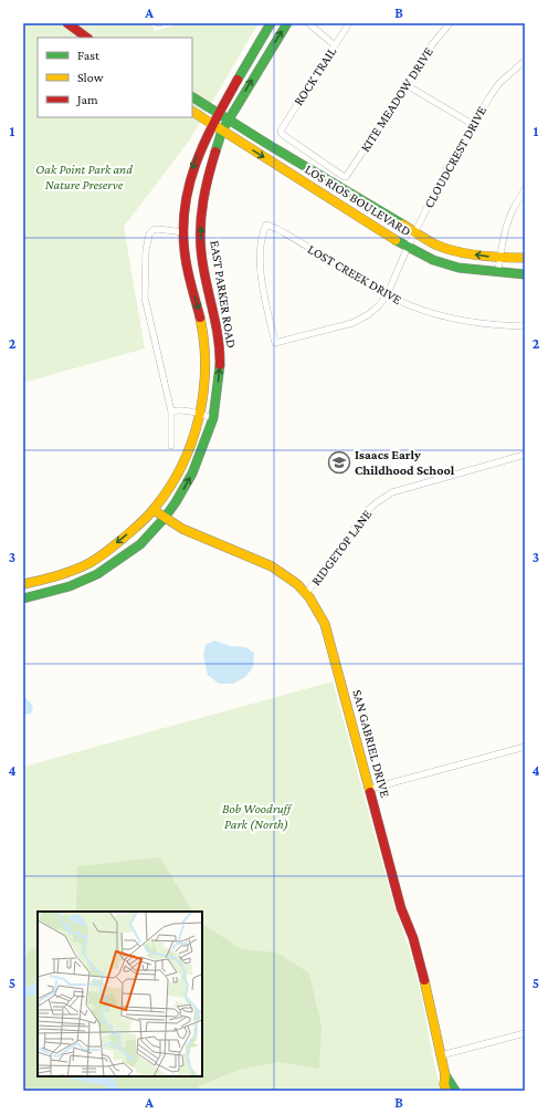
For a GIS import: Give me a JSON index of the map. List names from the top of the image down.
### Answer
{
  "streets": {
    "main road": ["LOS RIOS BOULEVARD", "EAST PARKER ROAD", "SAN GABRIEL DRIVE"],
    "street": [
      "ROCK TRAIL",
      "KITE MEADOW DRIVE",
      "CLOUDCREST DRIVE",
      "LOST CREEK DRIVE",
      "RIDGETOP LANE"
    ]
  },
  "crossings": [
    ["ROCK TRAIL", "KITE MEADOW DRIVE"],
    ["CLOUDCREST DRIVE", "LOS RIOS BOULEVARD"],
    ["CLOUDCREST DRIVE", "LOST CREEK DRIVE"],
    ["LOS RIOS BOULEVARD", "EAST PARKER ROAD"],
    ["EAST PARKER ROAD", "SAN GABRIEL DRIVE"],
    ["RIDGETOP LANE", "SAN GABRIEL DRIVE"]
  ],
  "parks": ["Oak Point Park and Nature Preserve", "Bob Woodruff Park (North)"],
  "places": {
    "school or university": ["Isaacs Early Childhood School"]
  },
  "legend": ["Fast", "Slow", "Jam"],
  "grid": {
    "columns": ["A", "B"],
    "rows": [
      "1",
      "2",
      "3",
      "4",
      "5"
    ]
  }
}
